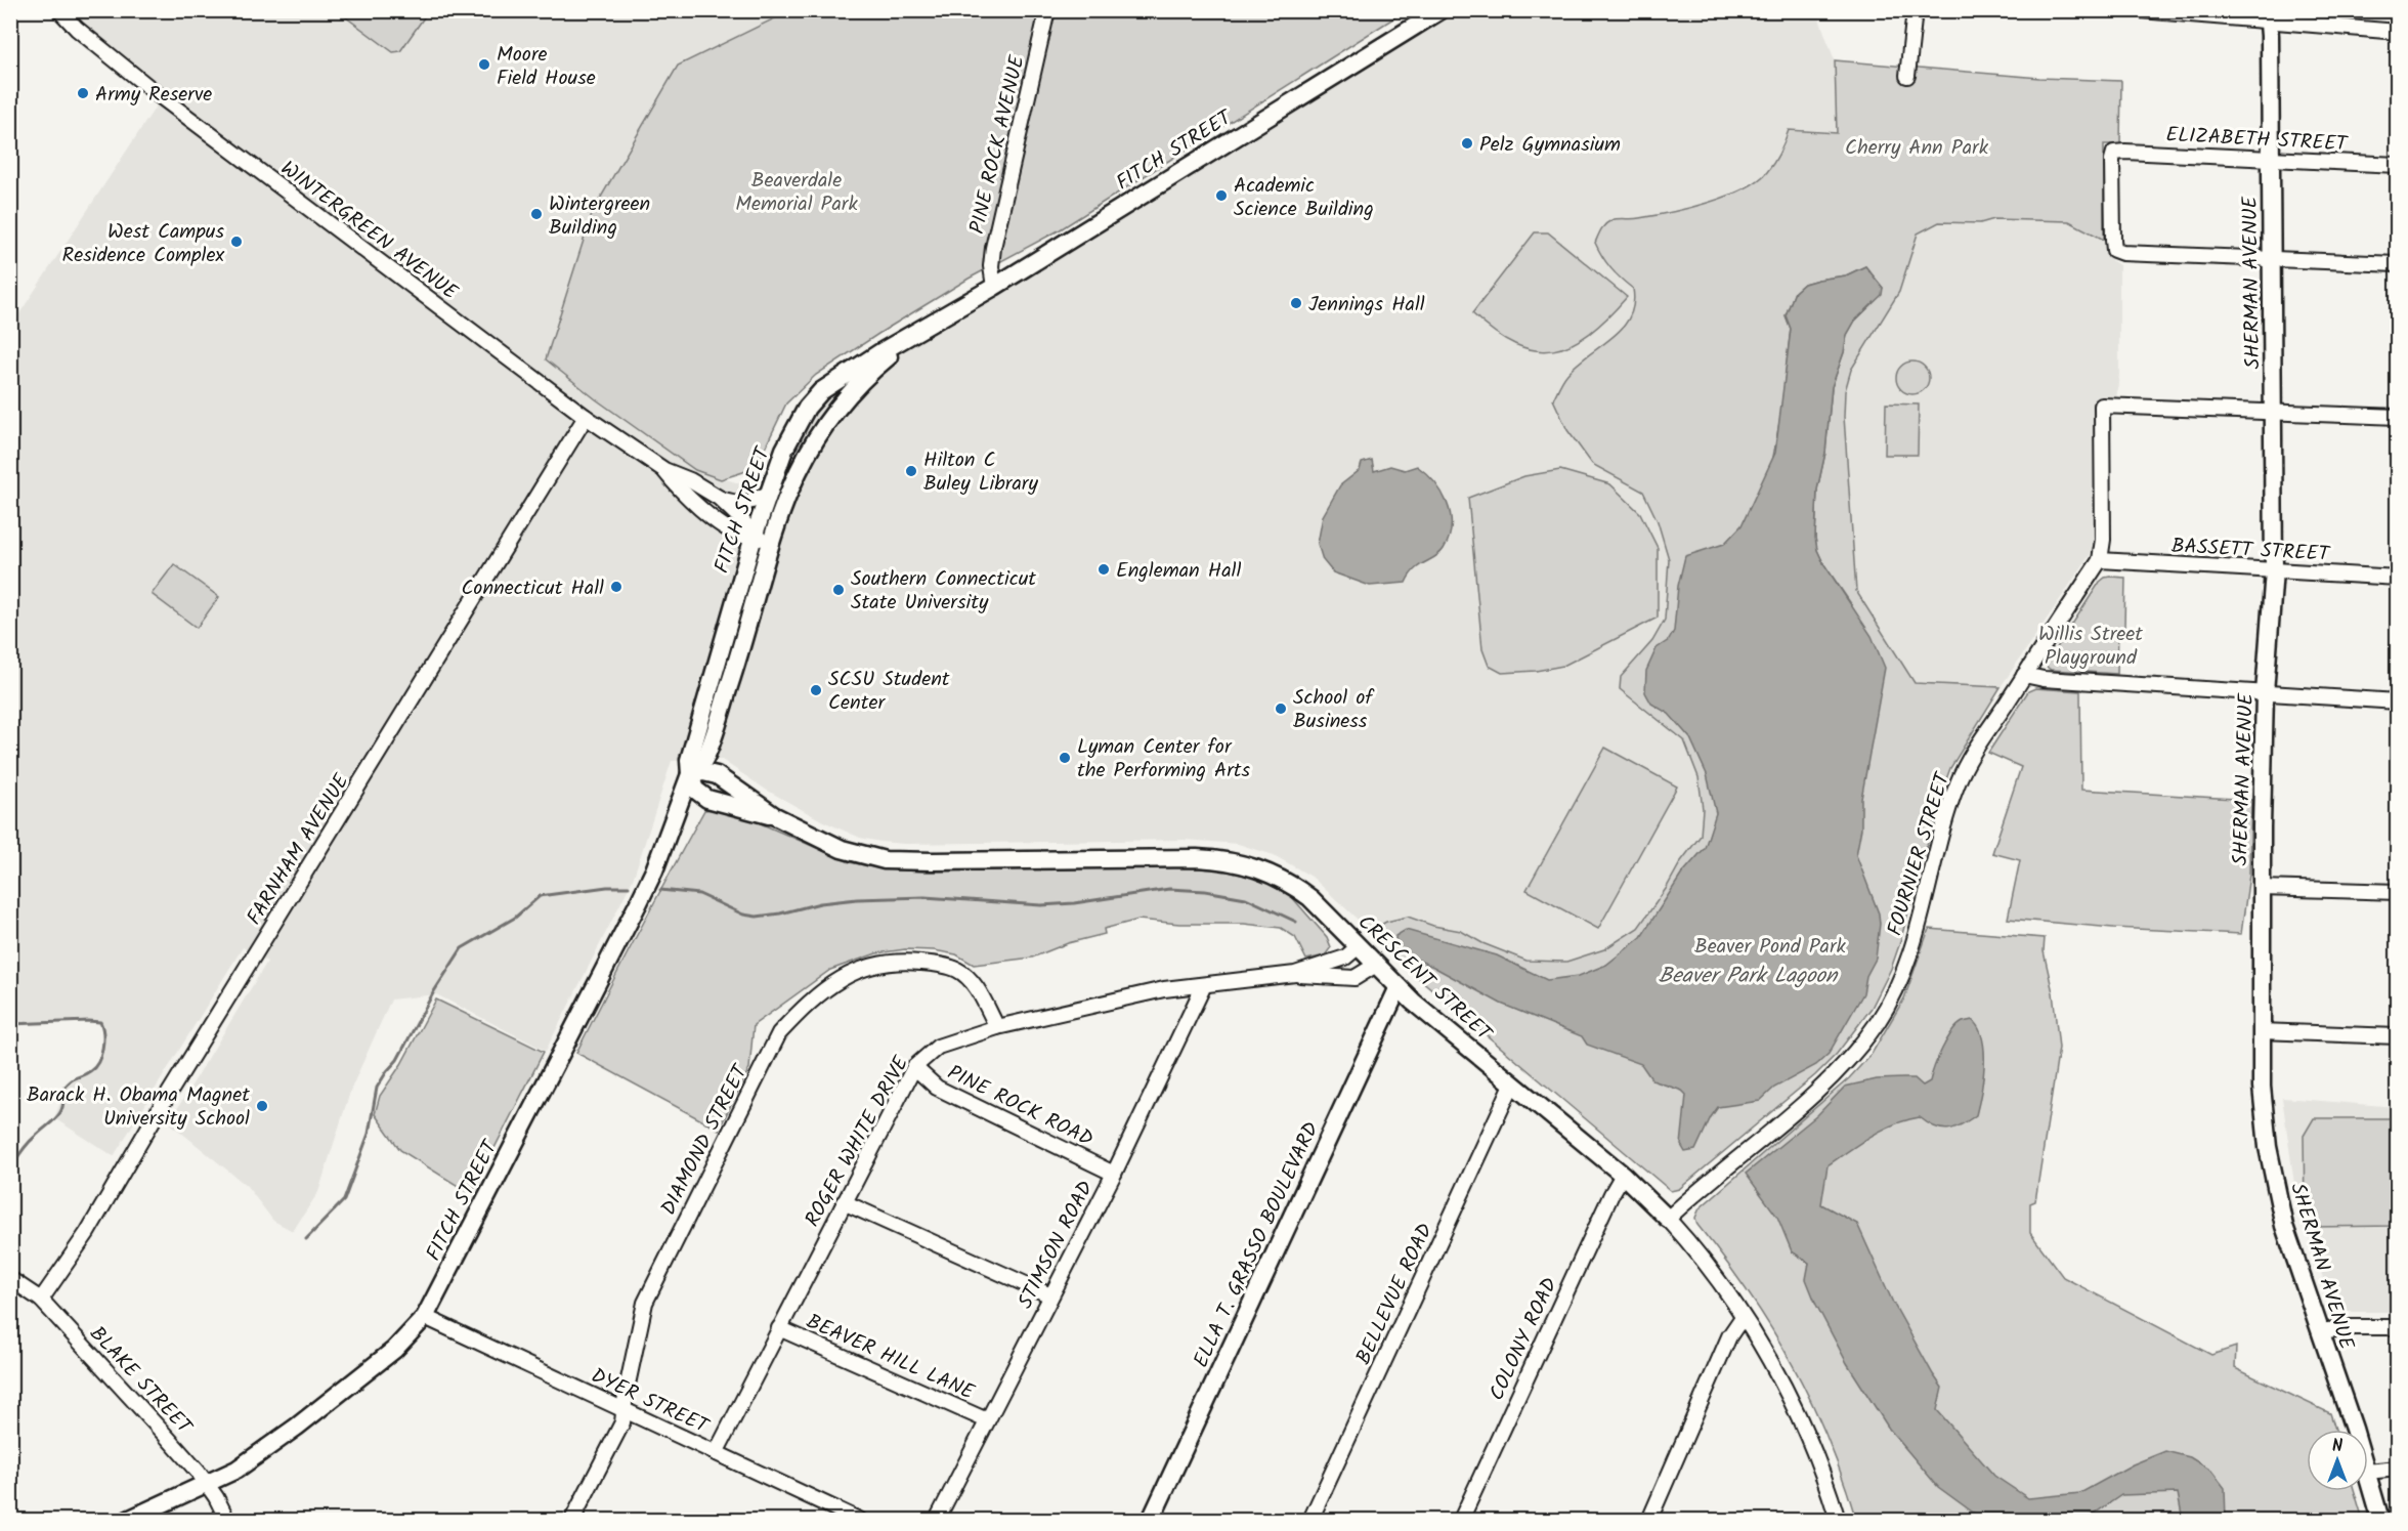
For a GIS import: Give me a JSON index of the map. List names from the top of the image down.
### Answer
{
  "streets": {
    "main road": [
      "FITCH STREET",
      "SHERMAN AVENUE",
      "CRESCENT STREET",
      "ELLA T. GRASSO BOULEVARD"
    ],
    "street": [
      "ELIZABETH STREET",
      "PINE ROCK AVENUE",
      "WINTERGREEN AVENUE",
      "BASSETT STREET",
      "FARNHAM AVENUE",
      "FOURNIER STREET",
      "PINE ROCK ROAD",
      "DIAMOND STREET",
      "ROGER WHITE DRIVE",
      "STIMSON ROAD",
      "BELLEVUE ROAD",
      "COLONY ROAD",
      "BEAVER HILL LANE",
      "BLAKE STREET",
      "DYER STREET"
    ]
  },
  "crossings": [
    ["ELIZABETH STREET", "SHERMAN AVENUE"],
    ["PINE ROCK AVENUE", "FITCH STREET"],
    ["FITCH STREET", "WINTERGREEN AVENUE"],
    ["FITCH STREET", "CRESCENT STREET"],
    ["FITCH STREET", "BLAKE STREET"],
    ["FITCH STREET", "DYER STREET"],
    ["WINTERGREEN AVENUE", "FARNHAM AVENUE"],
    ["SHERMAN AVENUE", "BASSETT STREET"],
    ["SHERMAN AVENUE", "FOURNIER STREET"],
    ["BASSETT STREET", "FOURNIER STREET"],
    ["FARNHAM AVENUE", "BLAKE STREET"],
    ["FOURNIER STREET", "CRESCENT STREET"],
    ["CRESCENT STREET", "ROGER WHITE DRIVE"],
    ["CRESCENT STREET", "ELLA T. GRASSO BOULEVARD"],
    ["CRESCENT STREET", "BELLEVUE ROAD"],
    ["CRESCENT STREET", "COLONY ROAD"],
    ["PINE ROCK ROAD", "ROGER WHITE DRIVE"],
    ["PINE ROCK ROAD", "STIMSON ROAD"],
    ["DIAMOND STREET", "ROGER WHITE DRIVE"],
    ["DIAMOND STREET", "DYER STREET"],
    ["ROGER WHITE DRIVE", "STIMSON ROAD"],
    ["ROGER WHITE DRIVE", "BEAVER HILL LANE"],
    ["ROGER WHITE DRIVE", "DYER STREET"],
    ["STIMSON ROAD", "BEAVER HILL LANE"]
  ],
  "water": ["Beaver Park Lagoon"],
  "parks": [
    "Cherry Ann Park",
    "Beaverdale Memorial Park",
    "Willis Street Playground",
    "Beaver Pond Park"
  ],
  "places": [
    "Moore Field House",
    "Army Reserve",
    "Pelz Gymnasium",
    "Academic Science Building",
    "Wintergreen Building",
    "West Campus Residence Complex",
    "Jennings Hall",
    "Hilton C Buley Library",
    "Engleman Hall",
    "Connecticut Hall",
    "Southern Connecticut State University",
    "SCSU Student Center",
    "School of Business",
    "Lyman Center for the Performing Arts",
    "Barack H. Obama Magnet University School"
  ],
  "north": "top"
}
